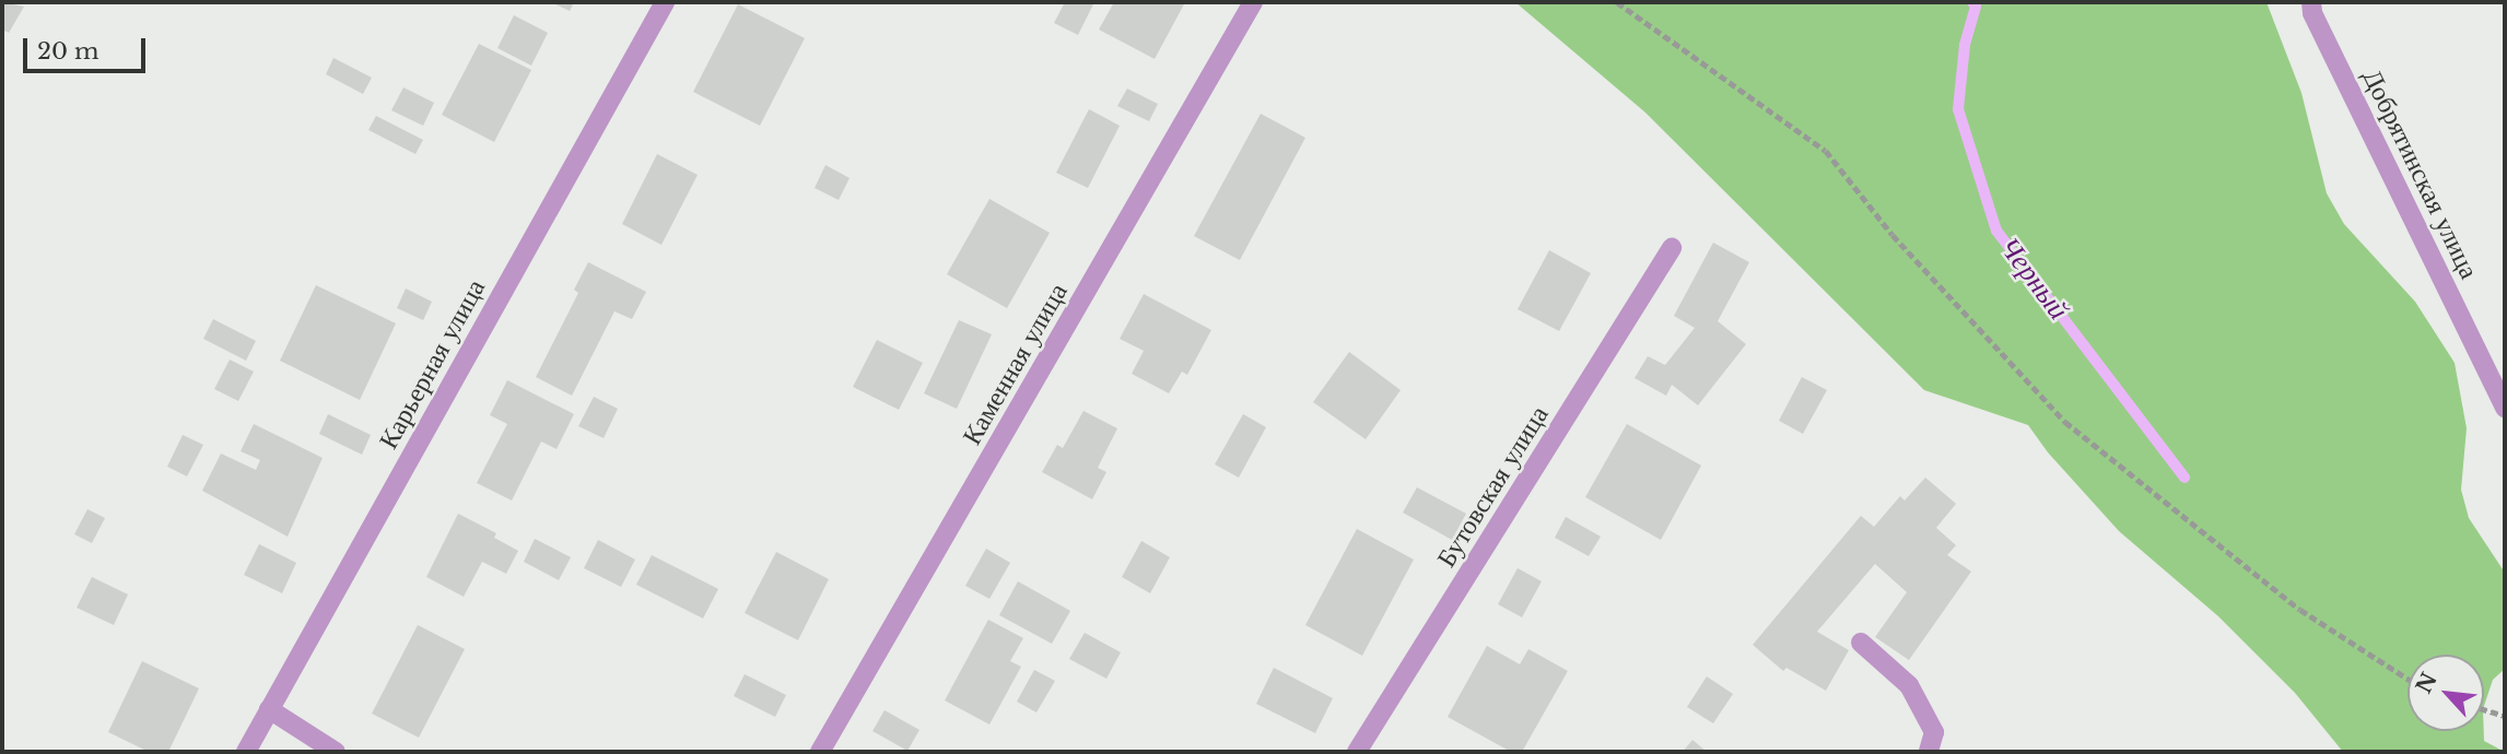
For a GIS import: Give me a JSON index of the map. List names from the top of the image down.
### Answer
{
  "streets": {
    "street": [
      "Добрятинская улица",
      "Карьерная улица",
      "Каменная улица",
      "Бутовская улица"
    ]
  },
  "water": ["Черный"],
  "scale_bar": "20 m",
  "north": "top left"
}
